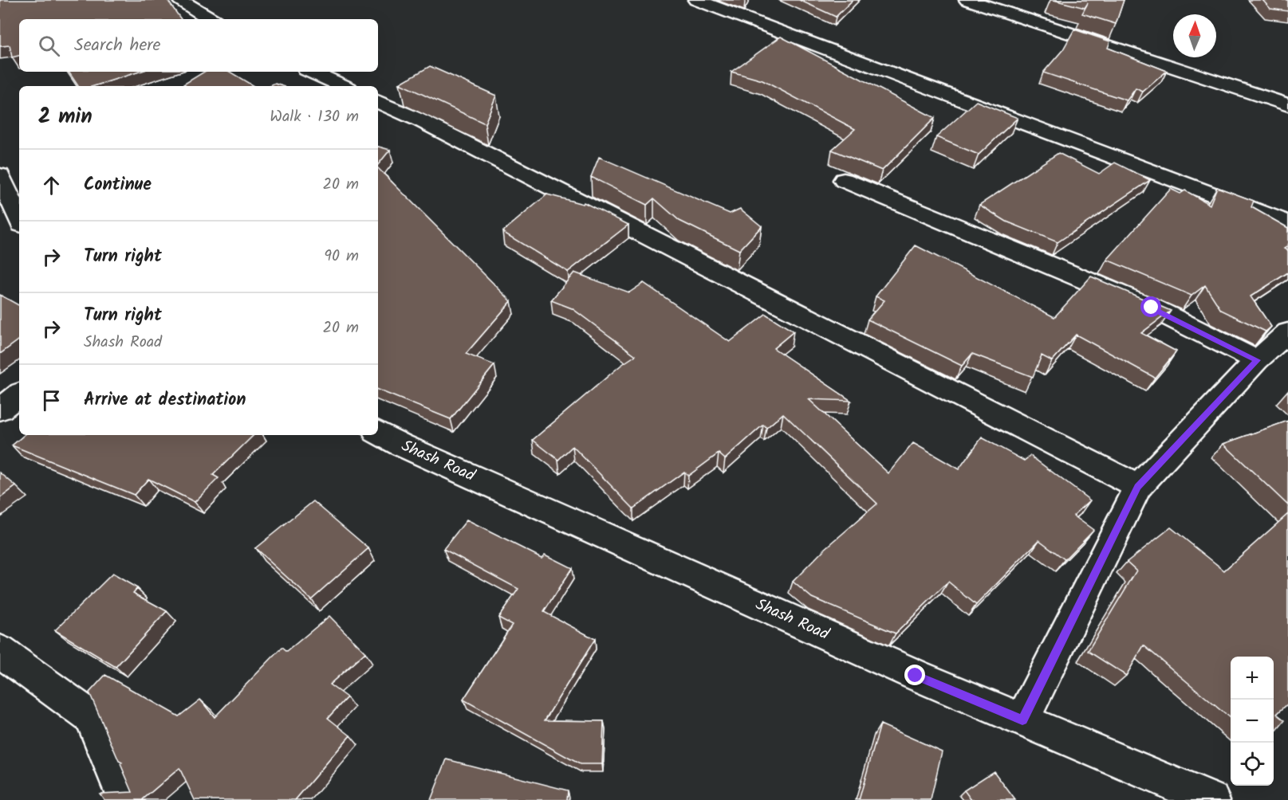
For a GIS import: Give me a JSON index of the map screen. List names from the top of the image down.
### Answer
{
  "streets": {
    "street": ["Shash Road"]
  },
  "north": "top",
  "page": {
    "search": "Search here",
    "heading": ["2 min", "Walk · 130 m"],
    "list": [
      ["Continue", "20 m"],
      ["Turn right", "90 m"],
      ["Turn right", "Shash Road", "20 m"],
      "Arrive at destination"
    ],
    "map_buttons": ["+", "−"]
  }
}
